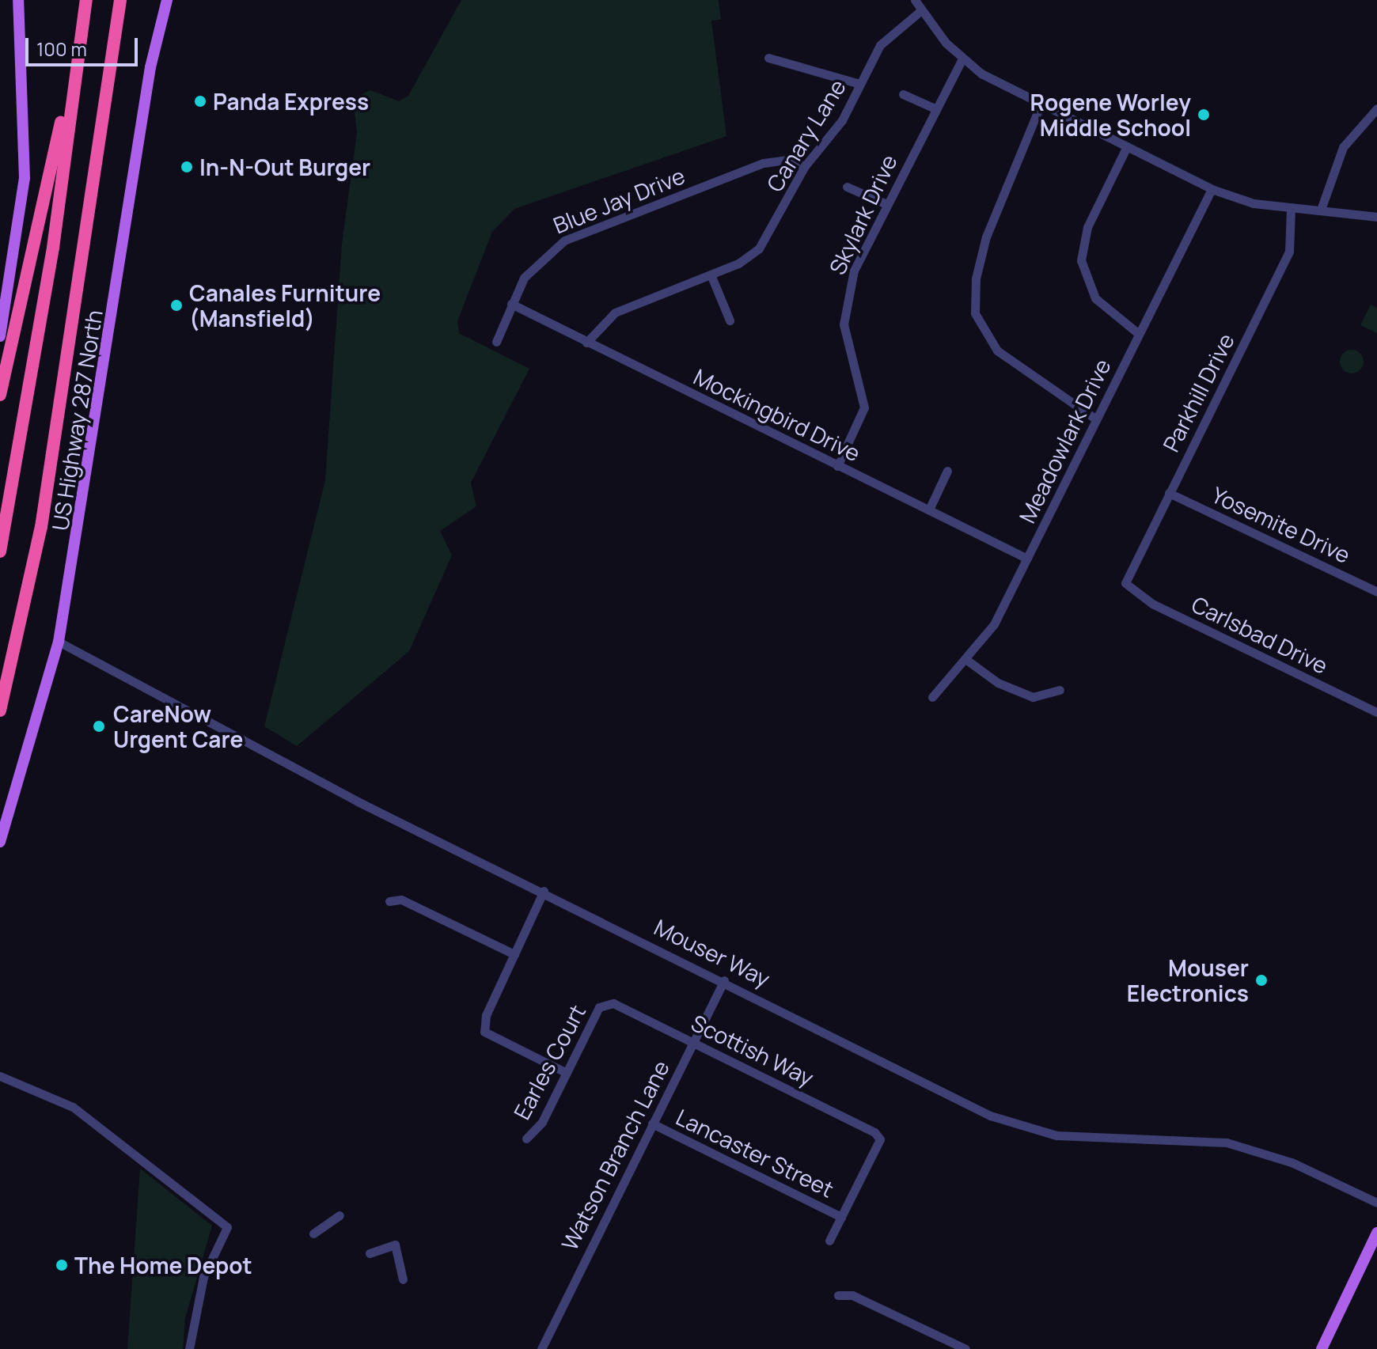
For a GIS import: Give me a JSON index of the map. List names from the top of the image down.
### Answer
{
  "streets": {
    "main road": ["US Highway 287 North"],
    "street": [
      "Canary Lane",
      "Blue Jay Drive",
      "Skylark Drive",
      "Parkhill Drive",
      "Mockingbird Drive",
      "Meadowlark Drive",
      "Yosemite Drive",
      "Carlsbad Drive",
      "Mouser Way",
      "Scottish Way",
      "Earles Court",
      "Lancaster Street",
      "Watson Branch Lane"
    ]
  },
  "crossings": [
    ["Canary Lane", "Blue Jay Drive"],
    ["Canary Lane", "Mockingbird Drive"],
    ["Blue Jay Drive", "Mockingbird Drive"],
    ["Skylark Drive", "Mockingbird Drive"],
    ["Parkhill Drive", "Yosemite Drive"],
    ["Parkhill Drive", "Carlsbad Drive"],
    ["Mockingbird Drive", "Meadowlark Drive"],
    ["US Highway 287 North", "Mouser Way"],
    ["Mouser Way", "Watson Branch Lane"],
    ["Scottish Way", "Earles Court"],
    ["Scottish Way", "Lancaster Street"],
    ["Scottish Way", "Watson Branch Lane"],
    ["Lancaster Street", "Watson Branch Lane"]
  ],
  "places": [
    "Panda Express",
    "Rogene Worley Middle School",
    "In-N-Out Burger",
    "Canales Furniture (Mansfield)",
    "CareNow Urgent Care",
    "Mouser Electronics",
    "The Home Depot"
  ],
  "scale_bar": "100 m"
}
